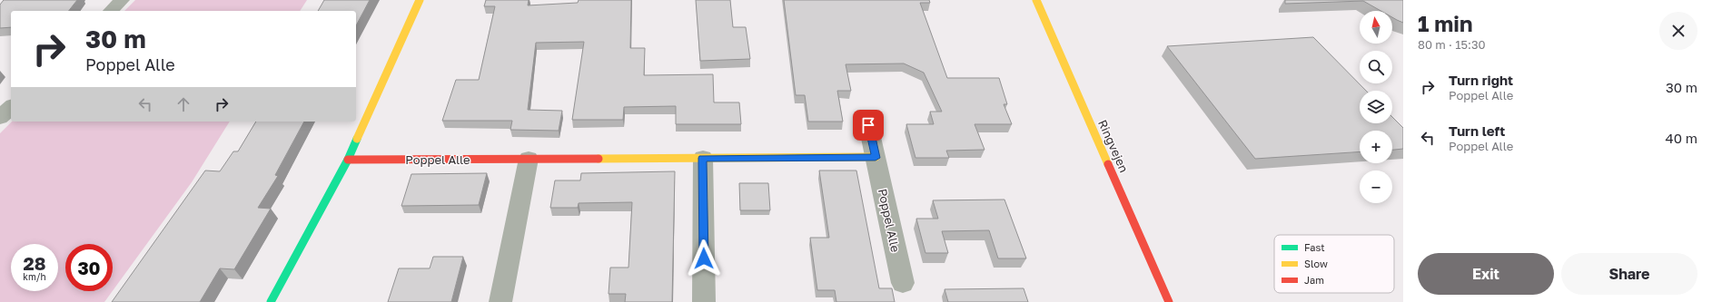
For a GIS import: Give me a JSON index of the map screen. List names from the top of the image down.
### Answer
{
  "streets": {
    "street": ["Ringvejen", "Poppel Alle"]
  },
  "legend": ["Fast", "Slow", "Jam"],
  "north": "top",
  "page": {
    "heading": ["1 min", "80 m · 15:30"],
    "map_buttons": ["+", "−"],
    "turn": ["30 m", "Poppel Alle"],
    "list": [
      {
        "name": "Turn right",
        "note": "Poppel Alle",
        "value": "30 m"
      },
      {
        "name": "Turn left",
        "note": "Poppel Alle",
        "value": "40 m"
      }
    ],
    "speed": "28 km/h",
    "limit": "30",
    "buttons": ["Exit", "Share"]
  }
}
